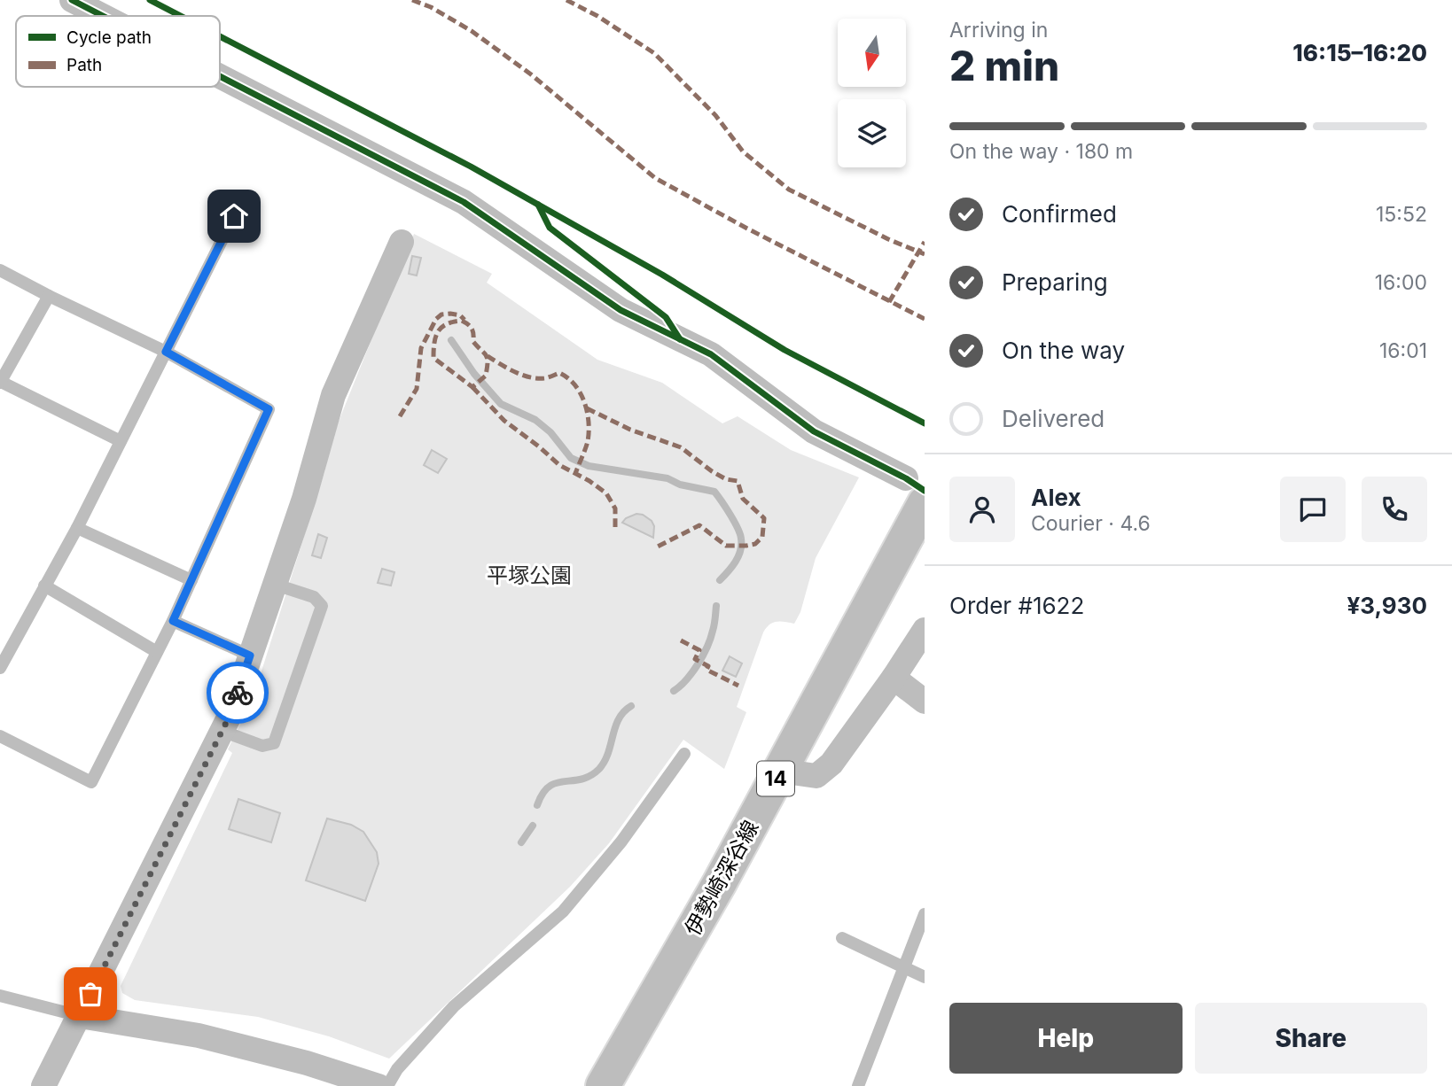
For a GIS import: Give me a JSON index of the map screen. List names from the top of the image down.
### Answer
{
  "streets": {
    "main road": ["14", "伊勢崎深谷線"]
  },
  "parks": ["平塚公園"],
  "legend": ["Cycle path", "Path"],
  "north": "bottom",
  "page": {
    "heading": ["2 min", "Arriving in", "16:15–16:20"],
    "panel": [
      "Alex",
      "Courier · 4.6",
      "Order #1622",
      "¥3,930"
    ],
    "bar": "On the way · 180 m",
    "list": [
      ["Confirmed", "15:52"],
      ["Preparing", "16:00"],
      ["On the way", "16:01"],
      "Delivered"
    ],
    "buttons": ["Help", "Share"]
  }
}
